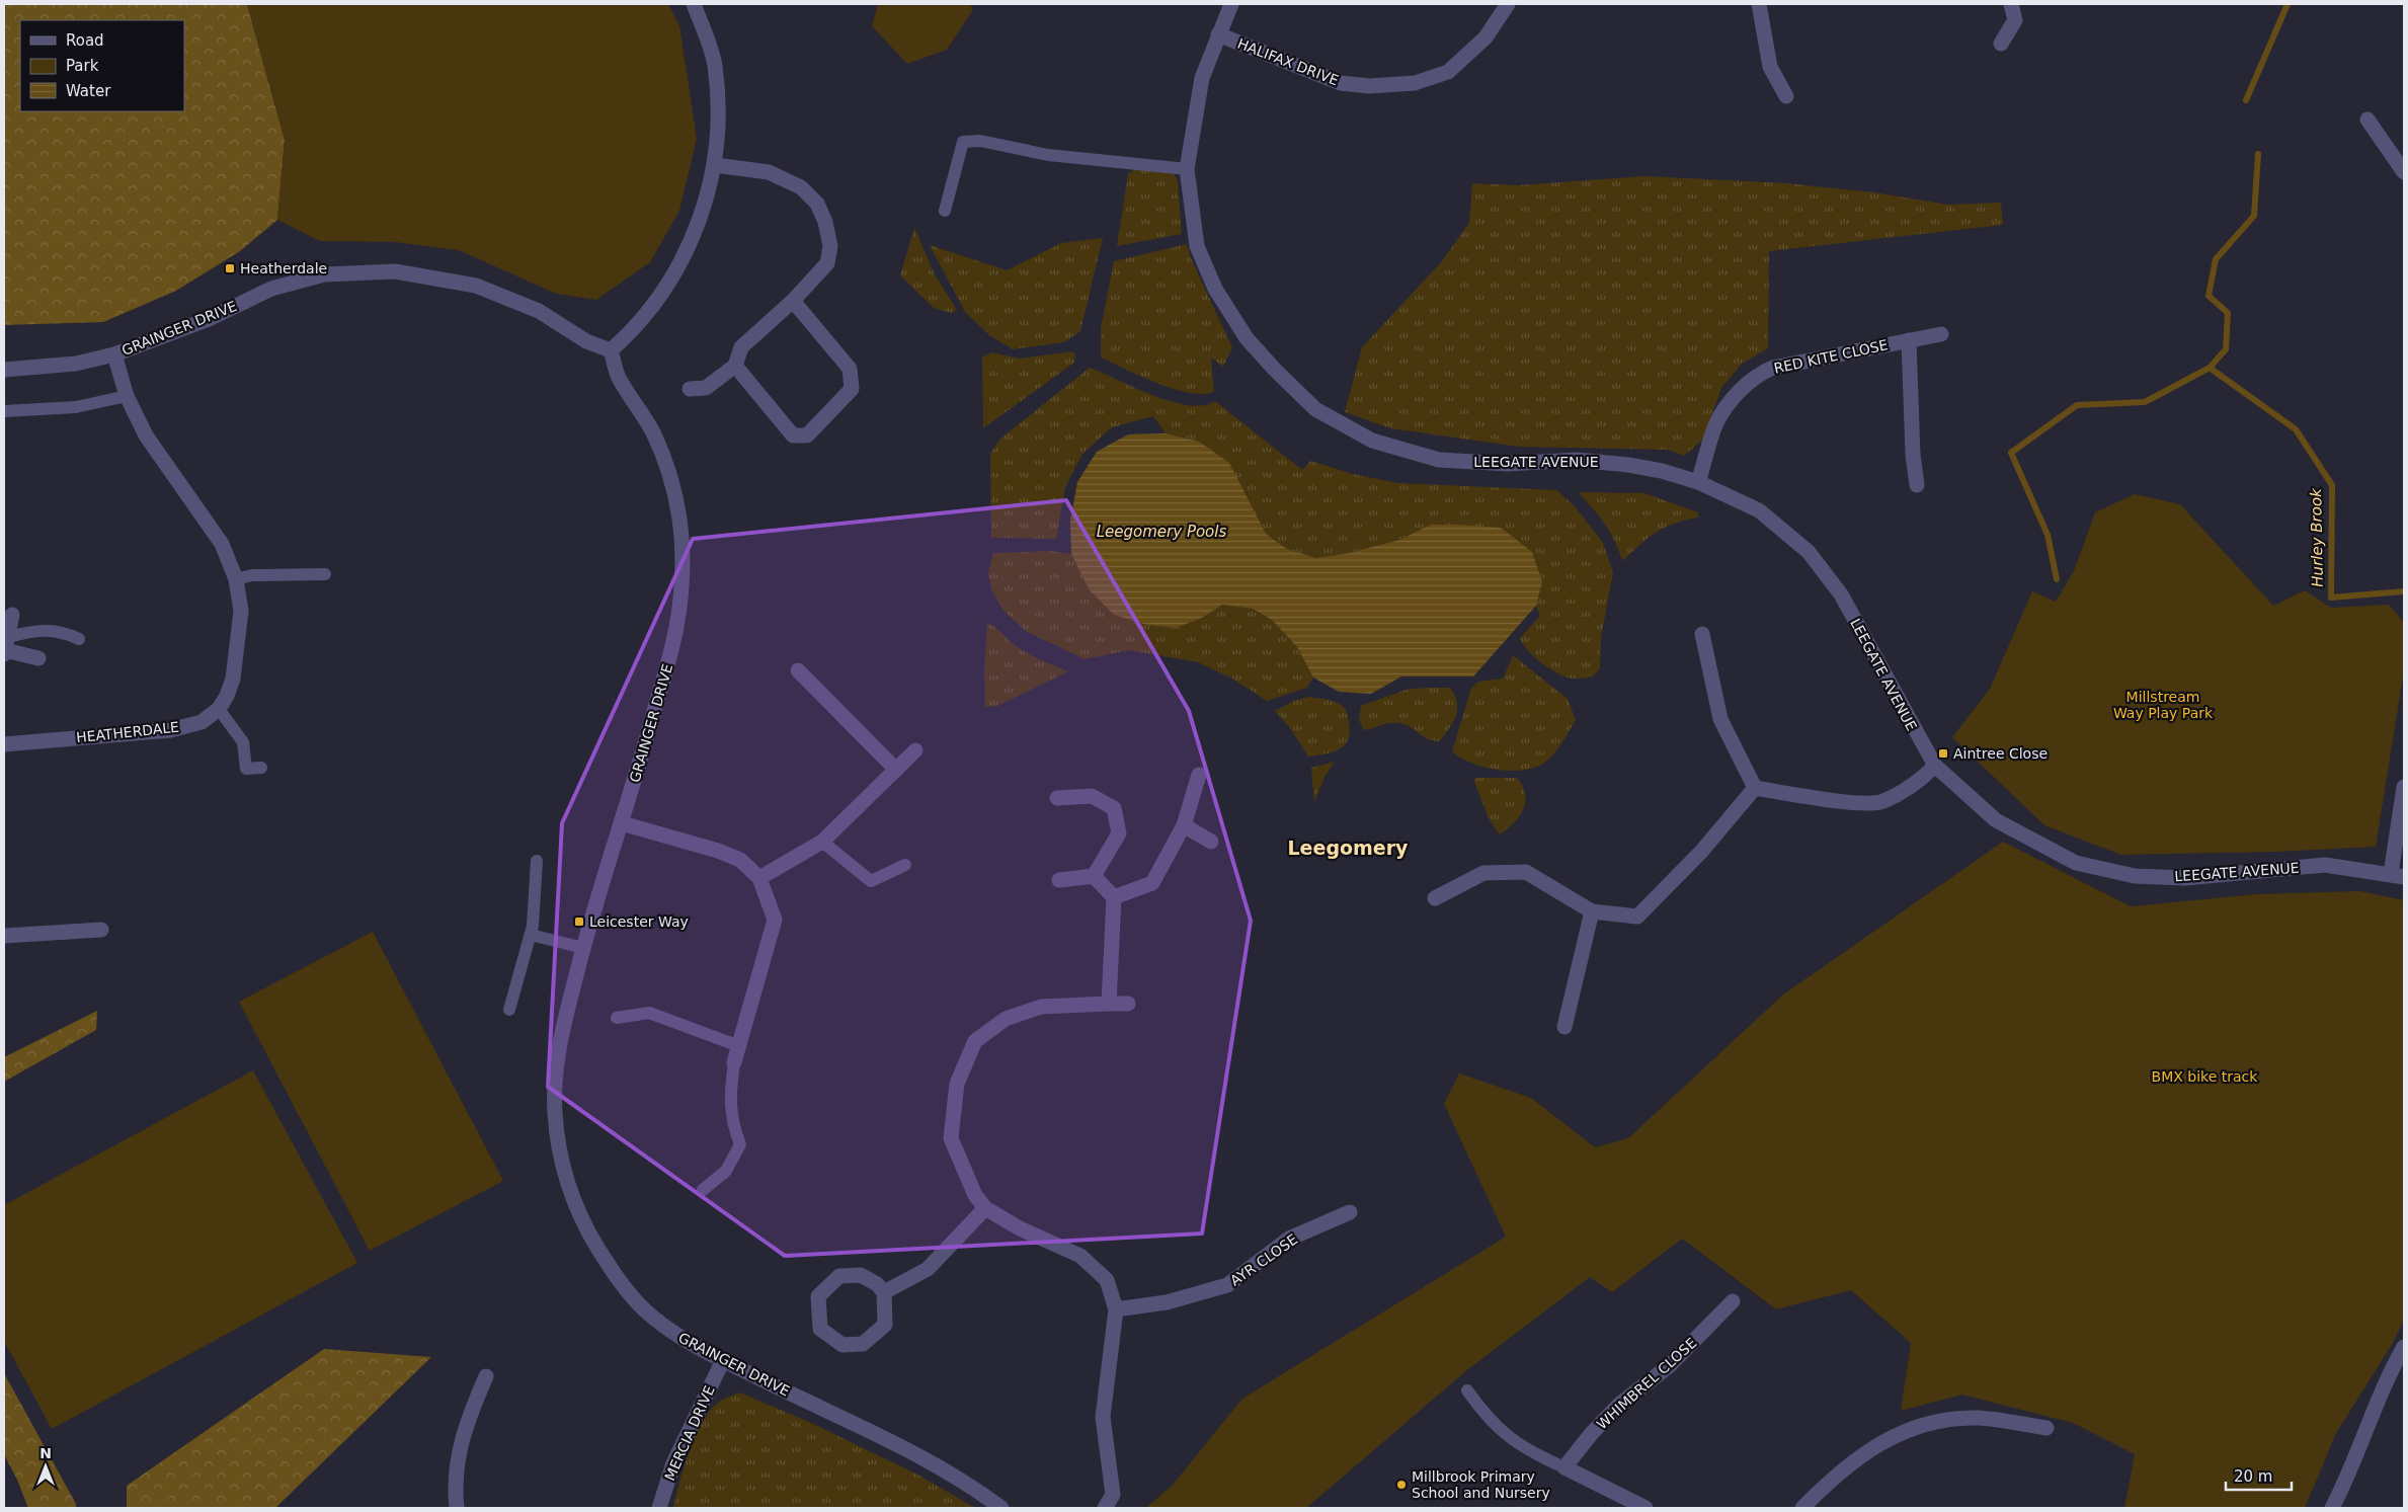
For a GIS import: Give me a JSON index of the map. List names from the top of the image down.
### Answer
{
  "streets": {
    "street": [
      "HALIFAX DRIVE",
      "GRAINGER DRIVE",
      "RED KITE CLOSE",
      "LEEGATE AVENUE",
      "HEATHERDALE",
      "AYR CLOSE",
      "WHIMBREL CLOSE",
      "MERCIA DRIVE"
    ]
  },
  "crossings": [
    ["HALIFAX DRIVE", "LEEGATE AVENUE"],
    ["GRAINGER DRIVE", "HEATHERDALE"],
    ["GRAINGER DRIVE", "MERCIA DRIVE"],
    ["RED KITE CLOSE", "LEEGATE AVENUE"]
  ],
  "districts": ["Leegomery"],
  "water": ["Leegomery Pools", "Hurley Brook"],
  "parks": ["Millstream Way Play Park", "BMX bike track"],
  "places": {
    "transit": ["Heatherdale", "Aintree Close", "Leicester Way"],
    "other": ["Millbrook Primary School and Nursery"]
  },
  "legend": ["Road", "Park", "Water"],
  "scale_bar": "20 m",
  "north": "top"
}
